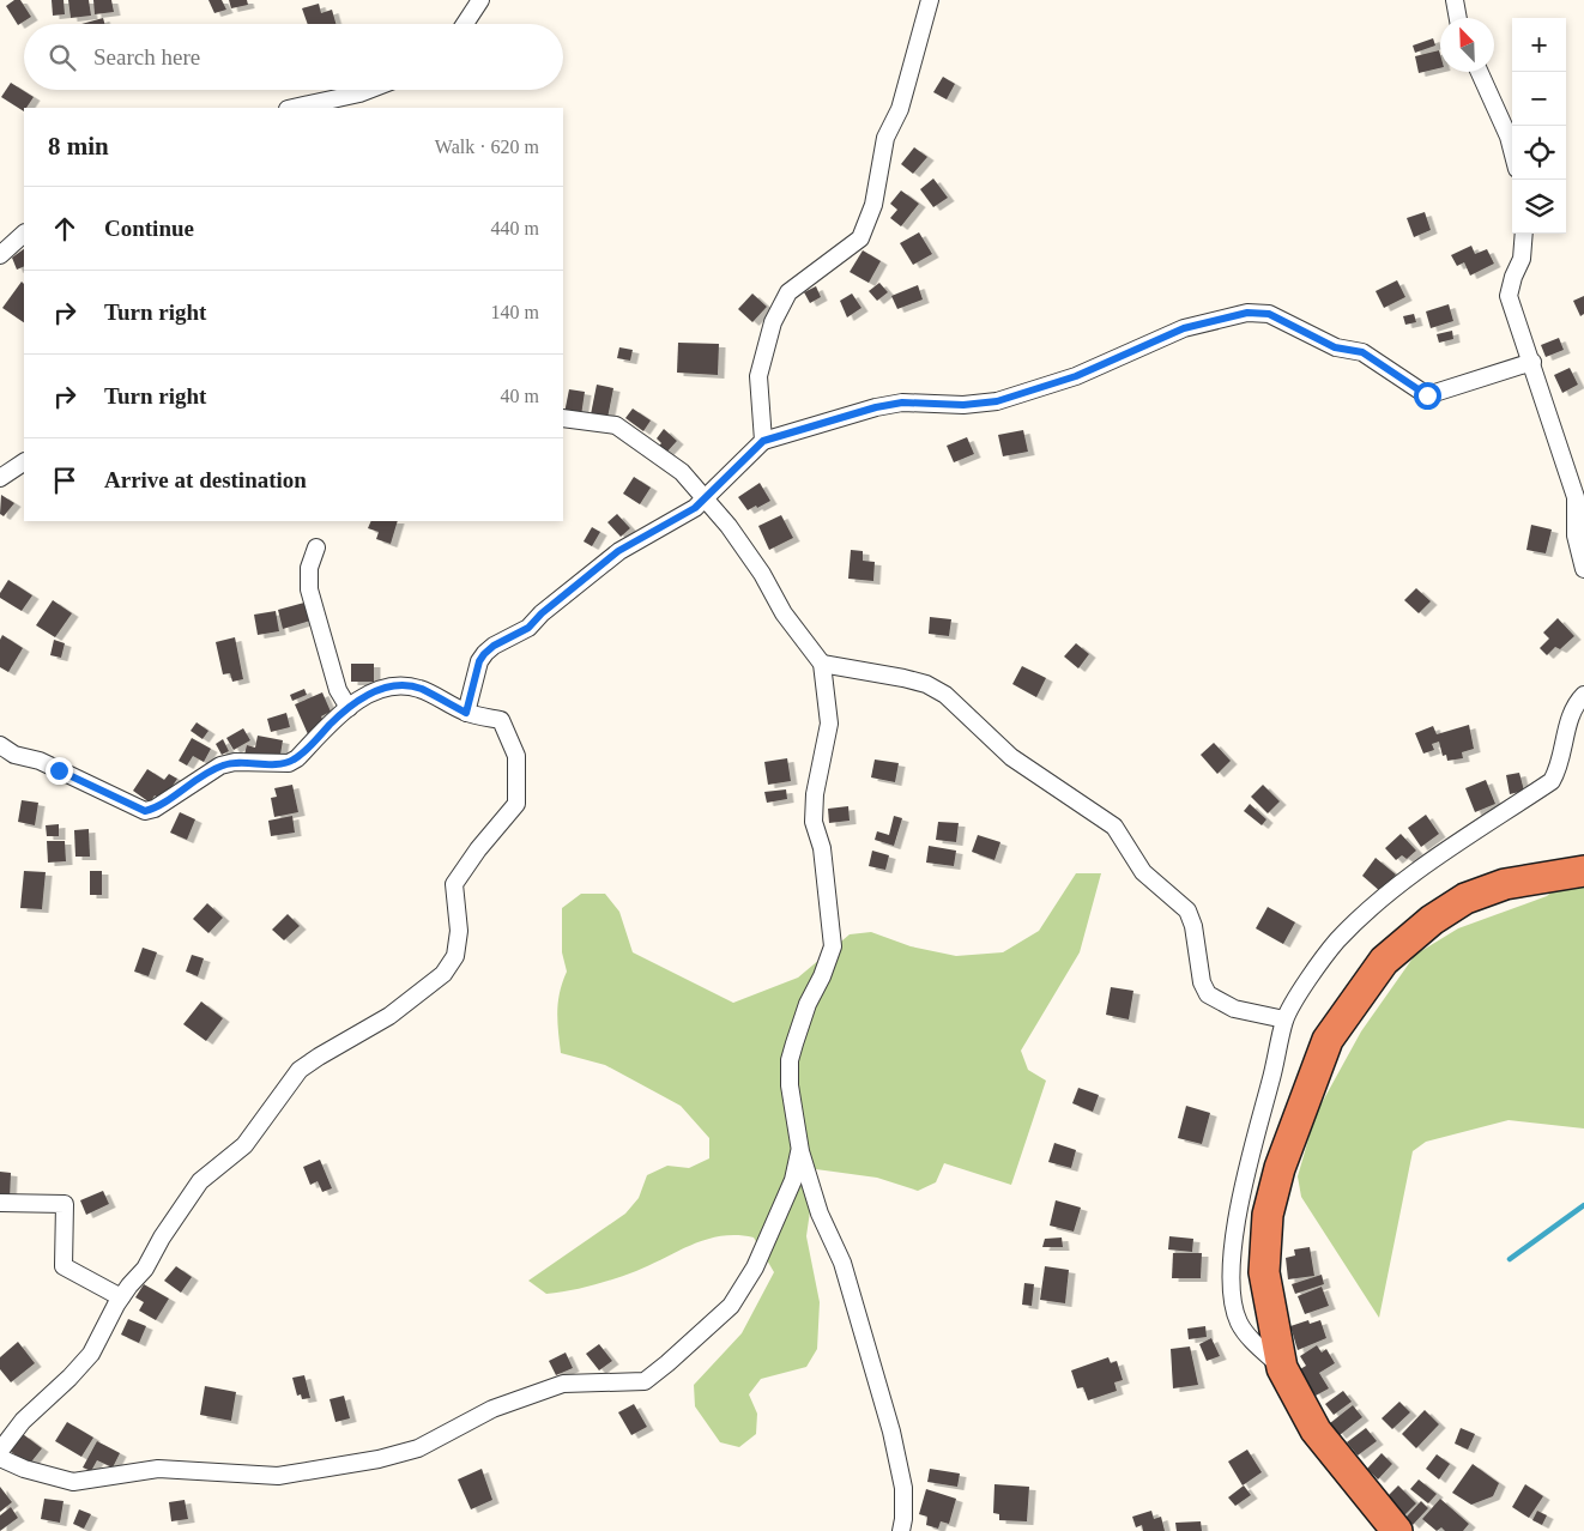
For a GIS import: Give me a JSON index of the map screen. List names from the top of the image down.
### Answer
{
  "north": "top left",
  "page": {
    "map_buttons": ["+", "−"],
    "search": "Search here",
    "heading": ["8 min", "Walk · 620 m"],
    "list": [
      ["Continue", "440 m"],
      ["Turn right", "140 m"],
      ["Turn right", "40 m"],
      "Arrive at destination"
    ]
  }
}
